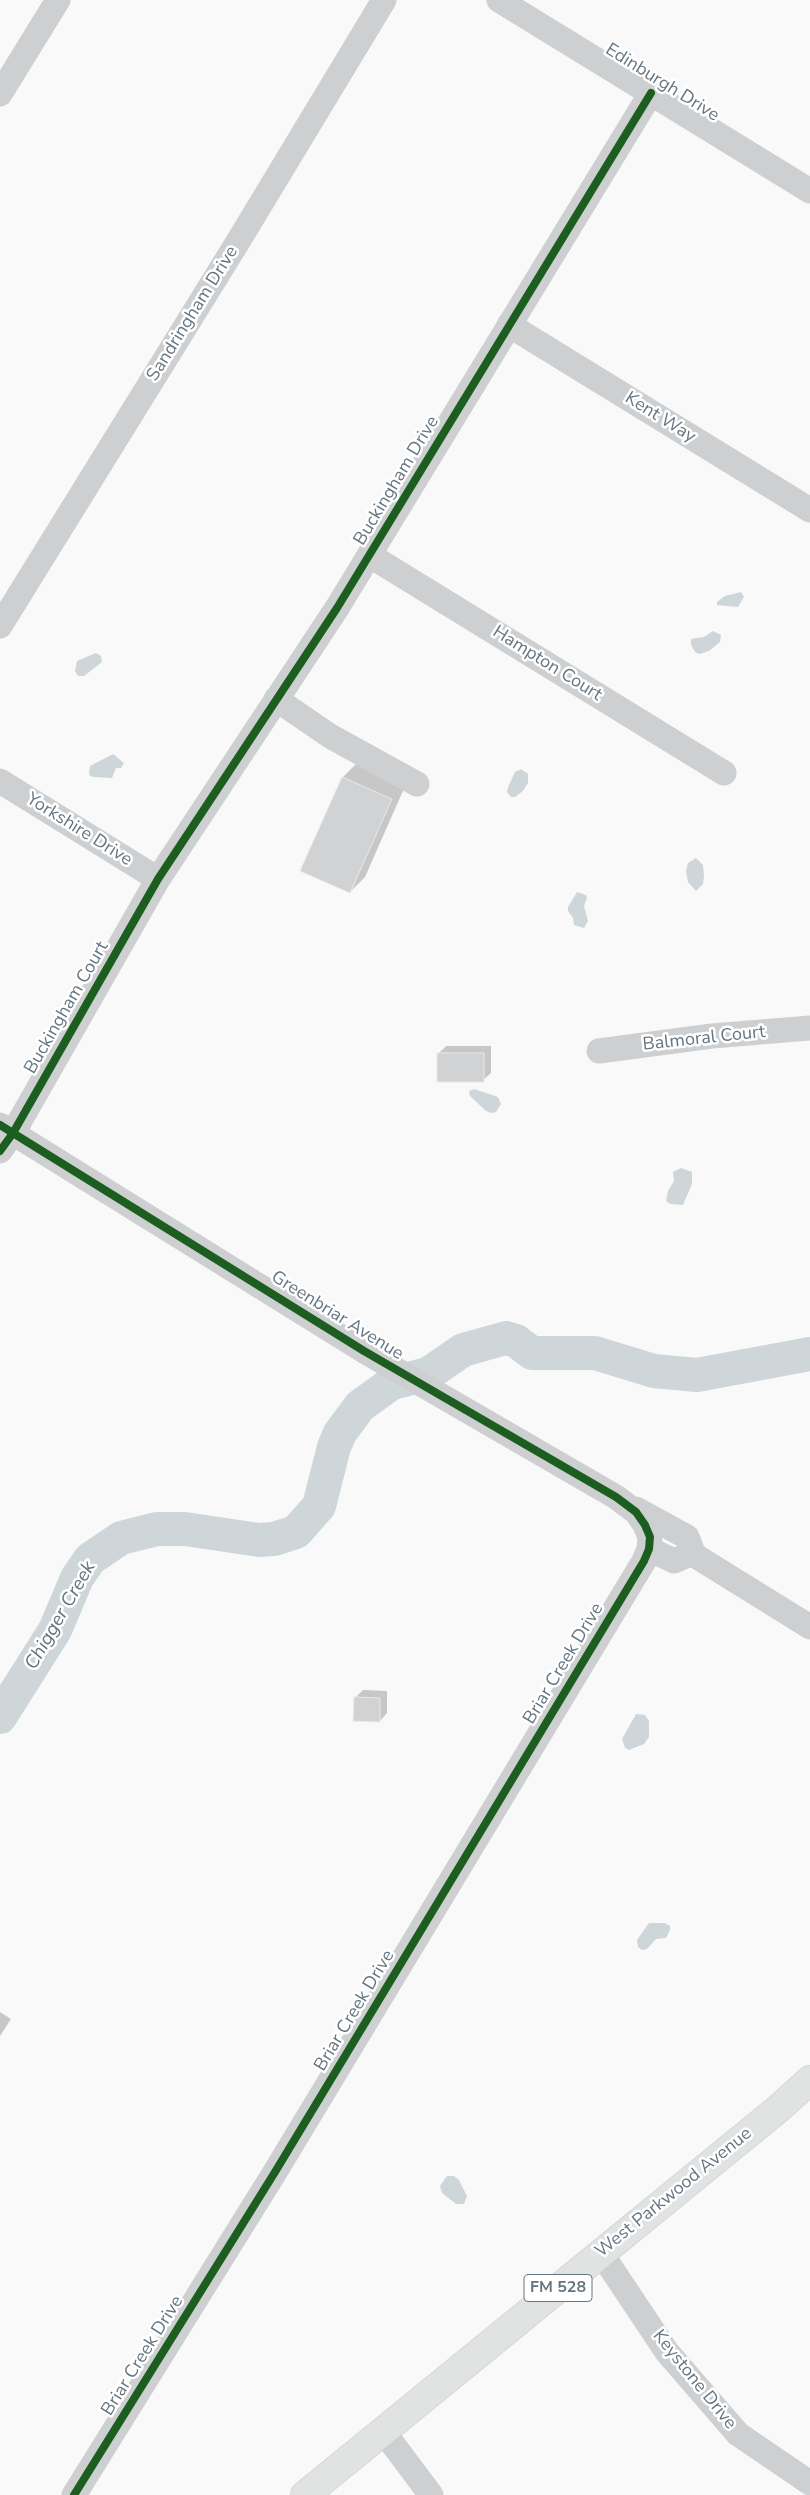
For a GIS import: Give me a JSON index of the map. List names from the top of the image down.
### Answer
{
  "streets": {
    "main road": ["West Parkwood Avenue", "FM 528"],
    "street": [
      "Edinburgh Drive",
      "Sandringham Drive",
      "Kent Way",
      "Buckingham Drive",
      "Hampton Court",
      "Yorkshire Drive",
      "Buckingham Court",
      "Balmoral Court",
      "Greenbriar Avenue",
      "Briar Creek Drive",
      "Keystone Drive"
    ]
  },
  "crossings": [
    ["Edinburgh Drive", "Buckingham Drive"],
    ["Kent Way", "Buckingham Drive"],
    ["Buckingham Drive", "Hampton Court"],
    ["Buckingham Drive", "Yorkshire Drive"],
    ["Buckingham Drive", "Buckingham Court"],
    ["Yorkshire Drive", "Buckingham Court"],
    ["Buckingham Court", "Greenbriar Avenue"],
    ["Greenbriar Avenue", "Briar Creek Drive"],
    ["West Parkwood Avenue", "Keystone Drive"]
  ],
  "water": ["Chigger Creek"]
}
